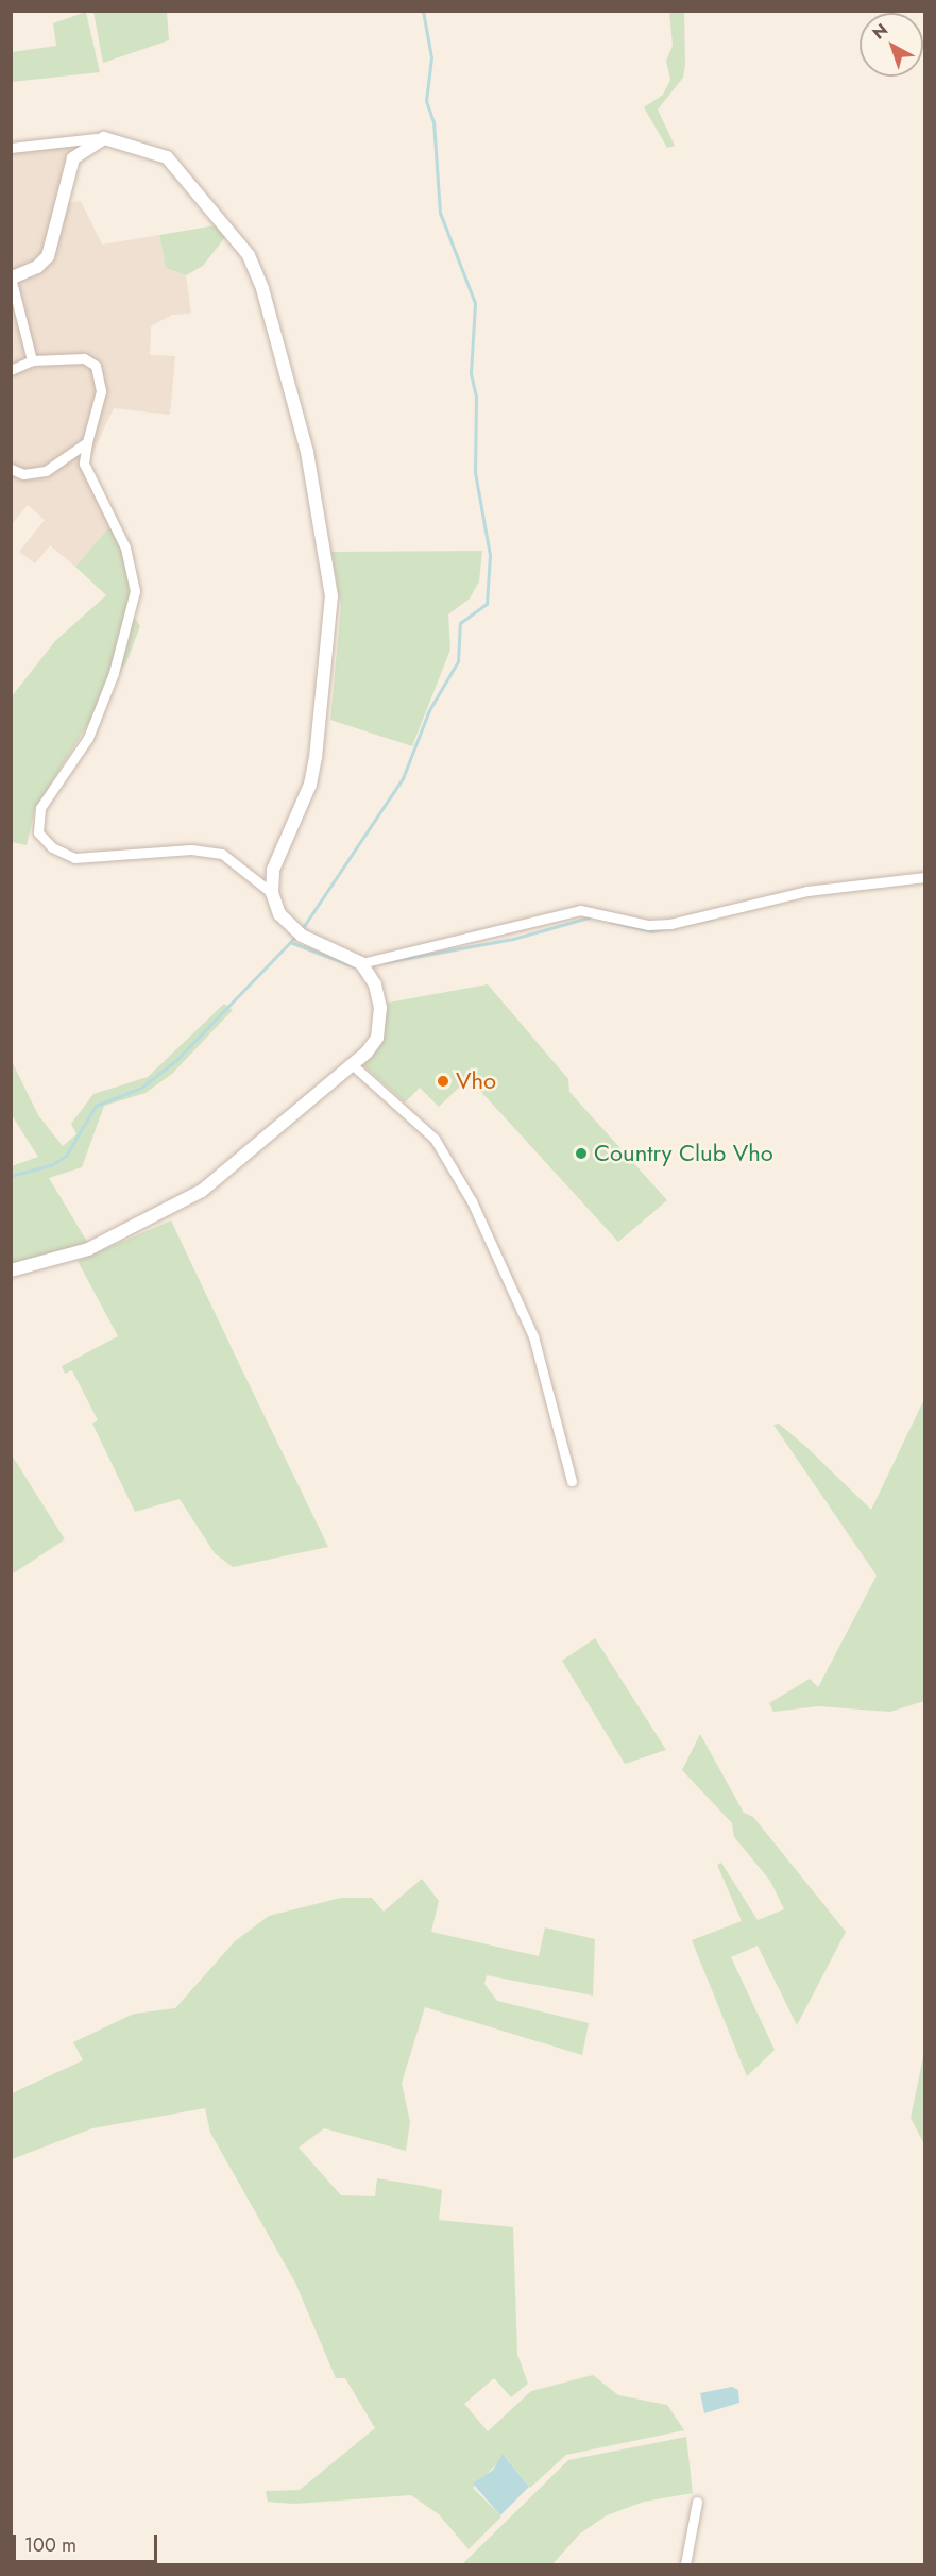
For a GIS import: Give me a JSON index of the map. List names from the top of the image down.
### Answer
{
  "places": ["Vho", "Country Club Vho"],
  "scale_bar": "100 m",
  "north": "top left"
}
